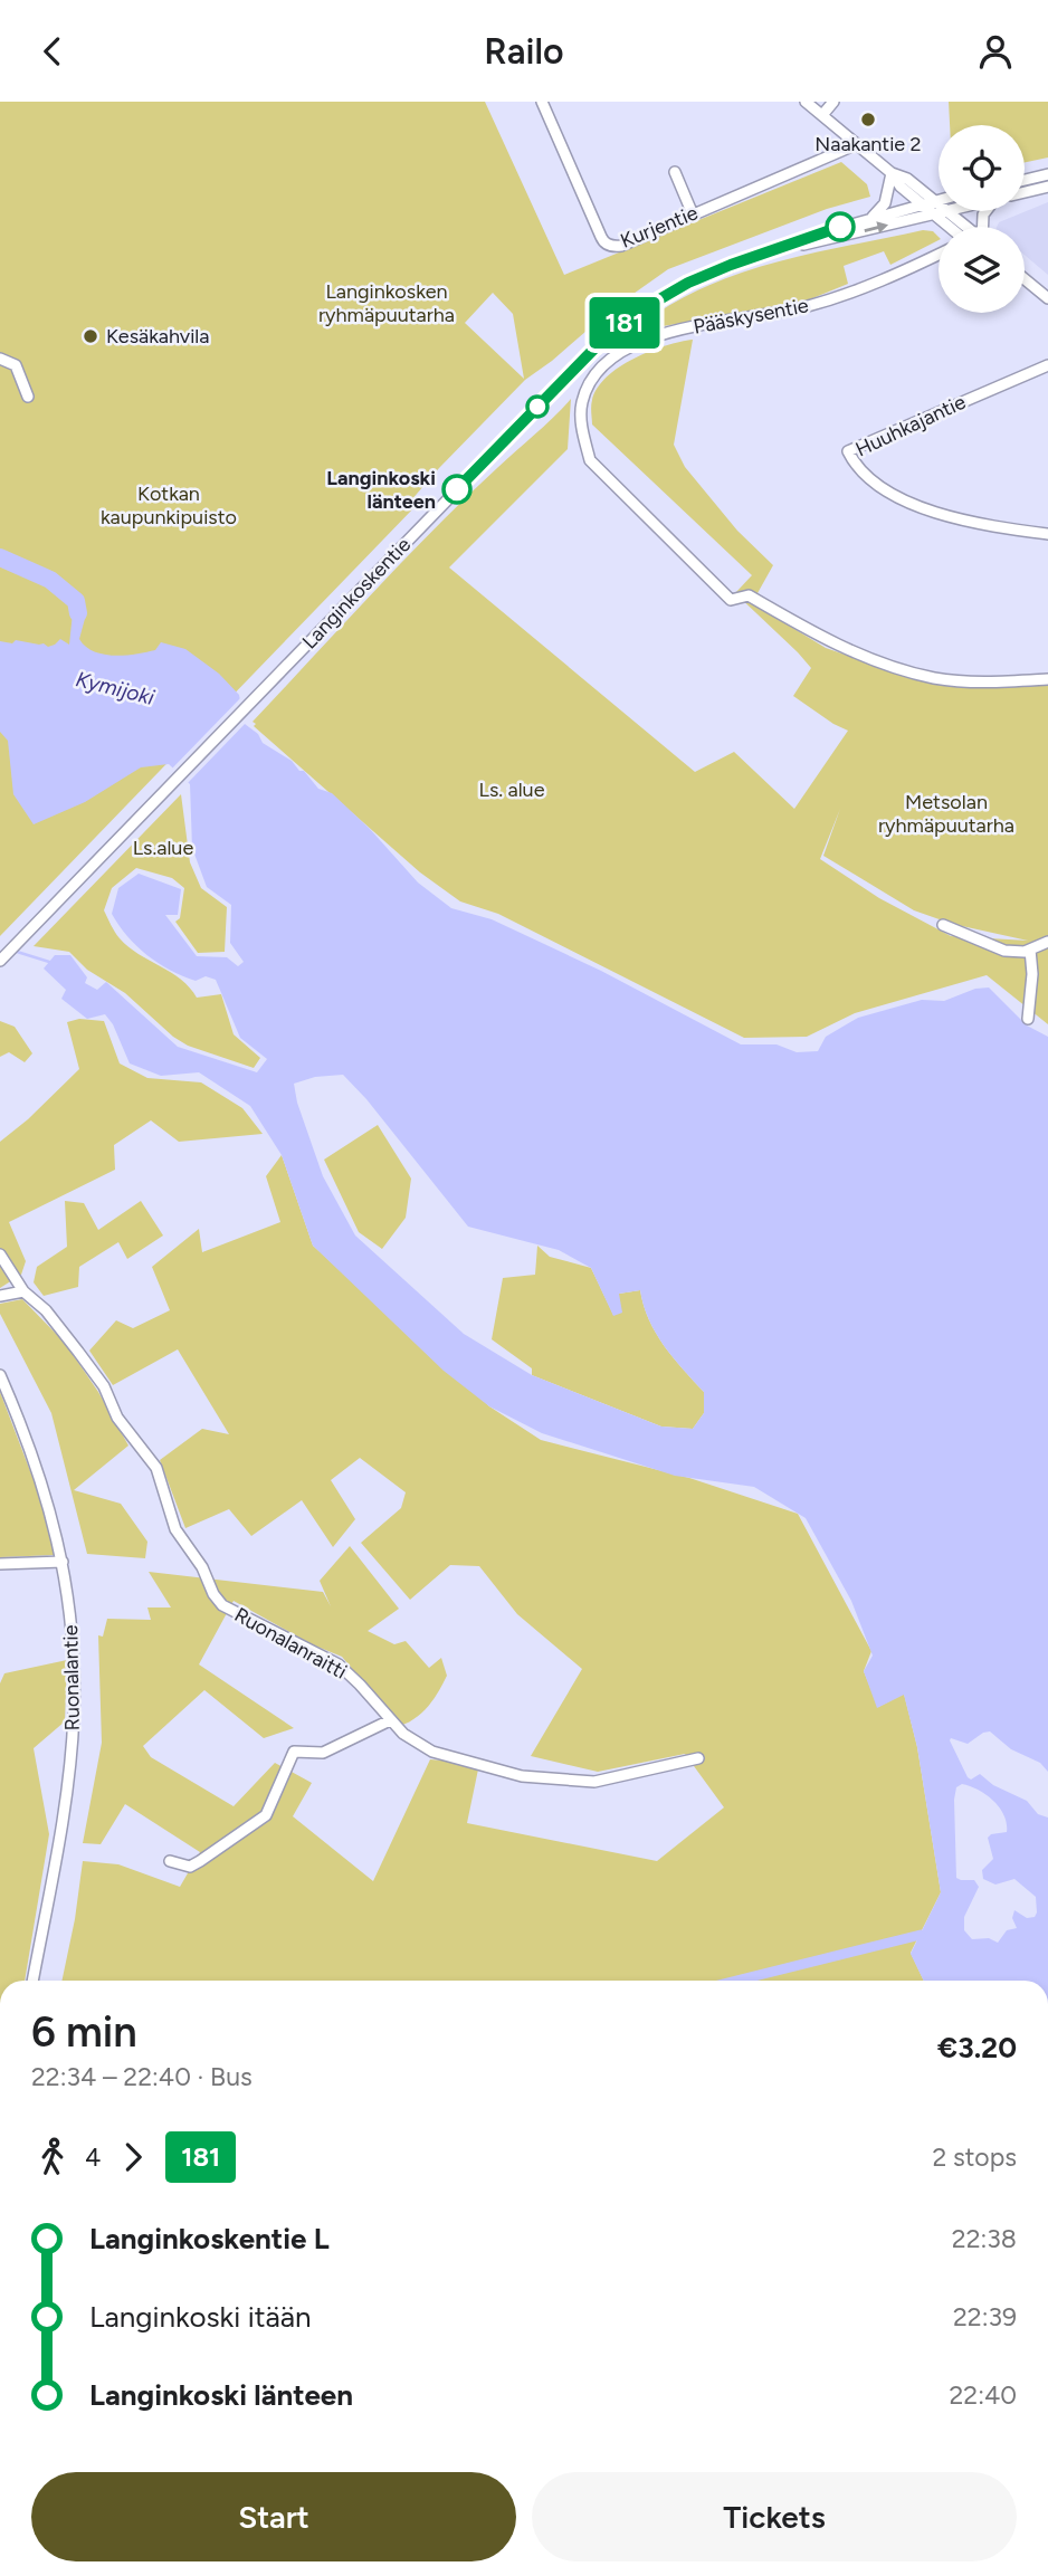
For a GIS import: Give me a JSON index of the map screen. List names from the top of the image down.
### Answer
{
  "streets": {
    "street": [
      "Kurjentie",
      "Pääskysentie",
      "Huuhkajantie",
      "Langinkoskentie",
      "Ruonalanraitti",
      "Ruonalantie"
    ]
  },
  "water": ["Kymijoki"],
  "parks": [
    "Langinkosken ryhmäpuutarha",
    "Kotkan kaupunkipuisto",
    "Ls. alue",
    "Metsolan ryhmäpuutarha",
    "Ls.alue"
  ],
  "places": ["Naakantie 2", "Kesäkahvila", "Langinkoski länteen"],
  "lines": ["bus line 181"],
  "page": {
    "header": "Railo",
    "on_map": "181",
    "heading": ["6 min", "22:34 – 22:40 · Bus", "€3.20"],
    "legs": ["4", "181", "2 stops"],
    "list": [
      {
        "name": "Langinkoskentie L",
        "value": "22:38"
      },
      {
        "name": "Langinkoski itään",
        "value": "22:39"
      },
      {
        "name": "Langinkoski länteen",
        "value": "22:40"
      }
    ],
    "buttons": ["Start", "Tickets"]
  }
}
